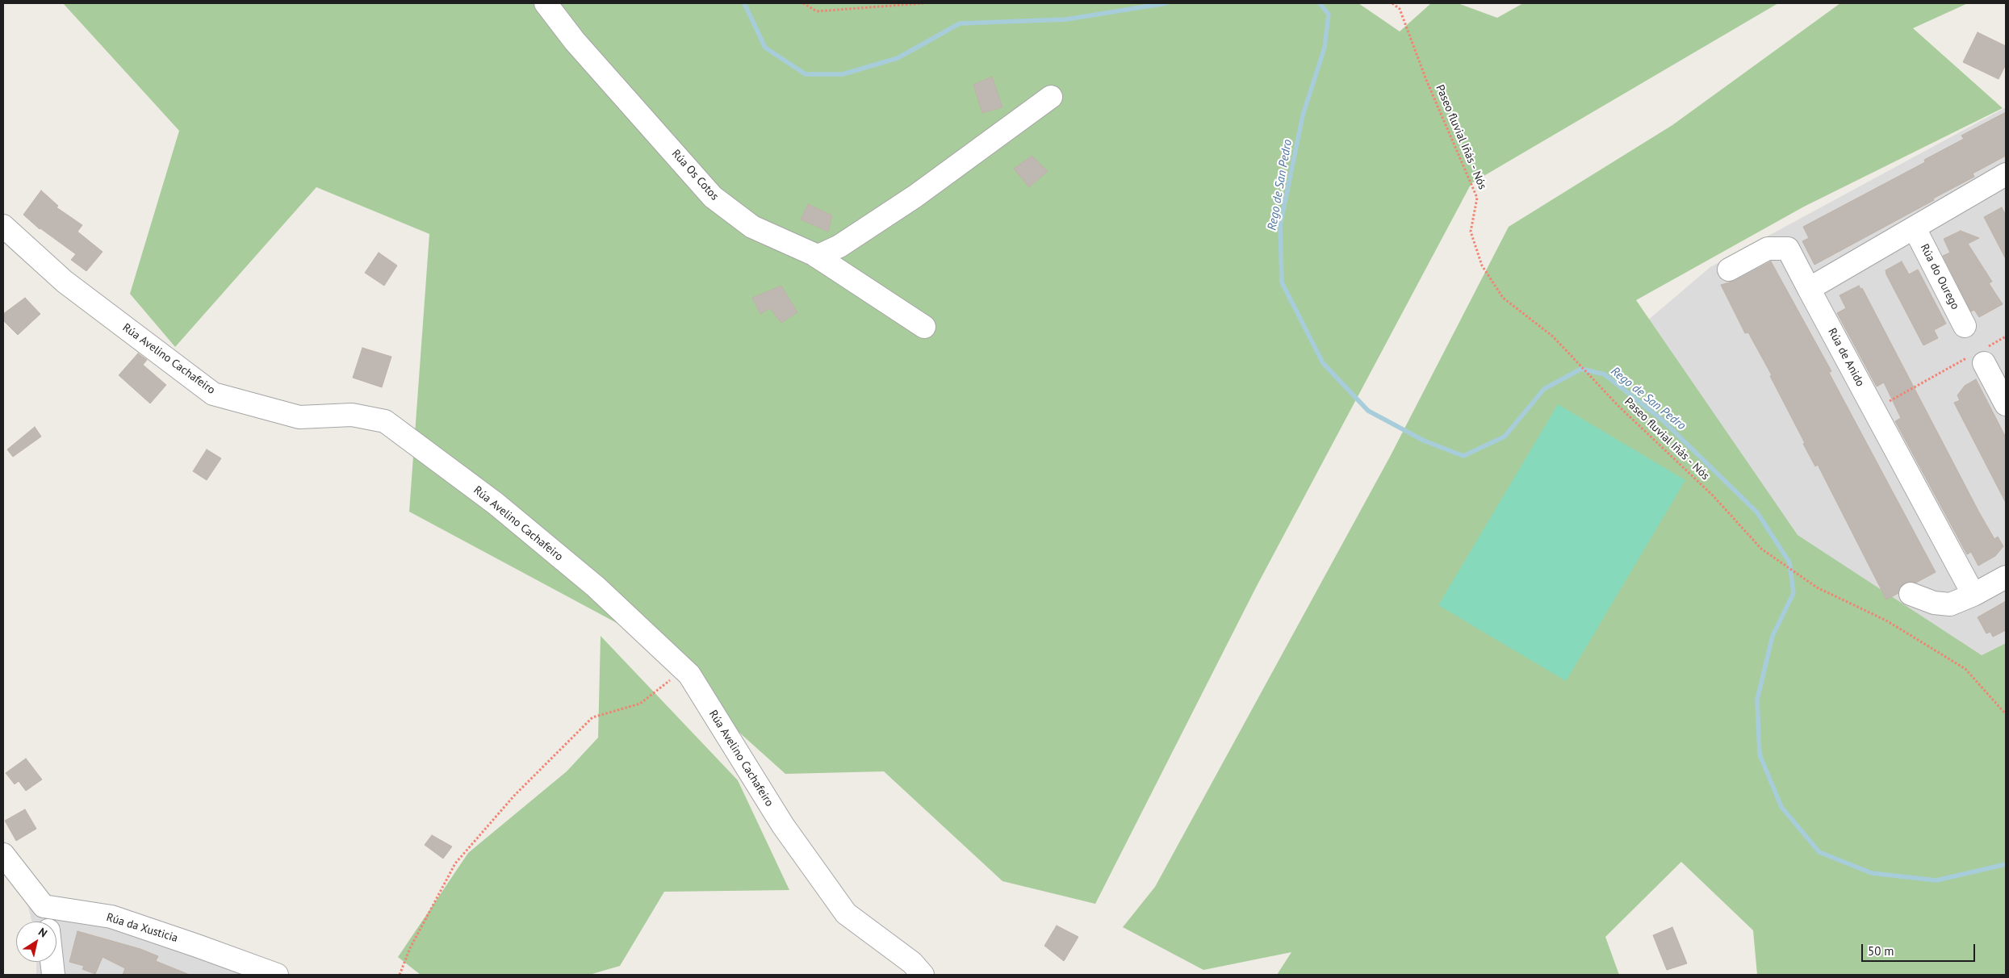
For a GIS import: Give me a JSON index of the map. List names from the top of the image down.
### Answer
{
  "streets": {
    "street": [
      "Rúa Os Cotos",
      "Rúa do Ourego",
      "Rúa de Anido",
      "Rúa Avelino Cachafeiro",
      "Rúa da Xusticia"
    ],
    "path": ["Paseo fluvial Iñás - Nós"]
  },
  "water": ["Rego de San Pedro"],
  "scale_bar": "50 m",
  "north": "top right"
}
